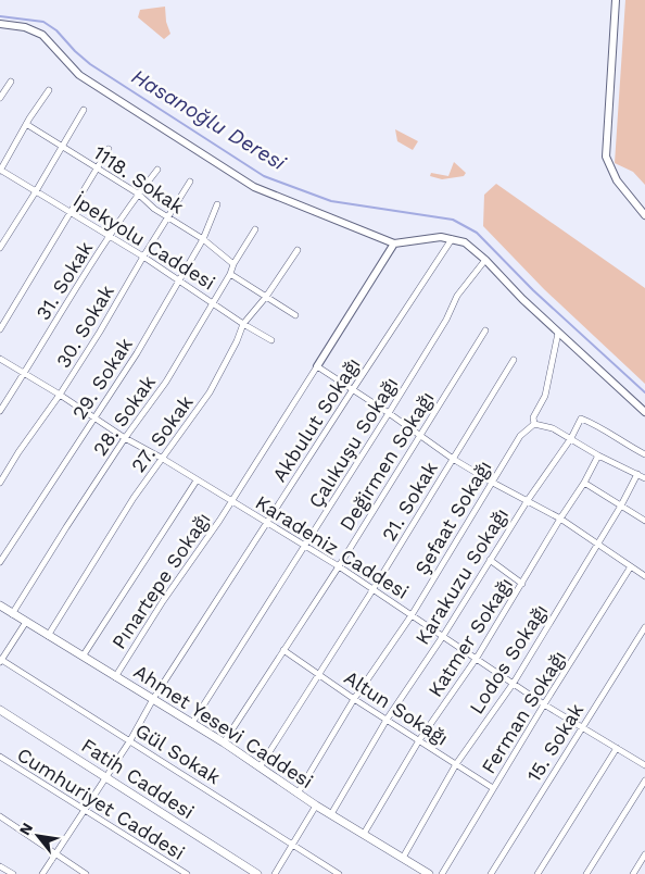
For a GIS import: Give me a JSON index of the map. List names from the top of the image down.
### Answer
{
  "streets": {
    "main road": ["Ahmet Yesevi Caddesi", "Fatih Caddesi"],
    "street": [
      "1118. Sokak",
      "İpekyolu Caddesi",
      "31. Sokak",
      "30. Sokak",
      "29. Sokak",
      "28. Sokak",
      "Akbulut Sokağı",
      "27. Sokak",
      "Çalıkuşu Sokağı",
      "Değirmen Sokağı",
      "21. Sokak",
      "Şefaat Sokağı",
      "Karadeniz Caddesi",
      "Karakuzu Sokağı",
      "Pınartepe Sokağı",
      "Katmer Sokağı",
      "Lodos Sokağı",
      "Altun Sokağı",
      "Ferman Sokağı",
      "15. Sokak",
      "Gül Sokak",
      "Cumhuriyet Caddesi"
    ]
  },
  "crossings": [
    ["1118. Sokak", "31. Sokak"],
    ["1118. Sokak", "30. Sokak"],
    ["1118. Sokak", "29. Sokak"],
    ["1118. Sokak", "28. Sokak"],
    ["İpekyolu Caddesi", "31. Sokak"],
    ["İpekyolu Caddesi", "30. Sokak"],
    ["İpekyolu Caddesi", "29. Sokak"],
    ["İpekyolu Caddesi", "28. Sokak"],
    ["İpekyolu Caddesi", "27. Sokak"],
    ["31. Sokak", "Karadeniz Caddesi"],
    ["30. Sokak", "Karadeniz Caddesi"],
    ["29. Sokak", "Karadeniz Caddesi"],
    ["28. Sokak", "Karadeniz Caddesi"],
    ["28. Sokak", "Ahmet Yesevi Caddesi"],
    ["Akbulut Sokağı", "Karadeniz Caddesi"],
    ["Akbulut Sokağı", "Ahmet Yesevi Caddesi"],
    ["Akbulut Sokağı", "Gül Sokak"],
    ["Akbulut Sokağı", "Fatih Caddesi"],
    ["Akbulut Sokağı", "Cumhuriyet Caddesi"],
    ["27. Sokak", "Karadeniz Caddesi"],
    ["27. Sokak", "Ahmet Yesevi Caddesi"],
    ["Çalıkuşu Sokağı", "Karadeniz Caddesi"],
    ["Çalıkuşu Sokağı", "Ahmet Yesevi Caddesi"],
    ["Değirmen Sokağı", "Karadeniz Caddesi"],
    ["Değirmen Sokağı", "Altun Sokağı"],
    ["Değirmen Sokağı", "Ahmet Yesevi Caddesi"],
    ["21. Sokak", "Karadeniz Caddesi"],
    ["21. Sokak", "Altun Sokağı"],
    ["21. Sokak", "Ahmet Yesevi Caddesi"],
    ["Şefaat Sokağı", "Karadeniz Caddesi"],
    ["Şefaat Sokağı", "Altun Sokağı"],
    ["Şefaat Sokağı", "Ahmet Yesevi Caddesi"],
    ["Karadeniz Caddesi", "Karakuzu Sokağı"],
    ["Karadeniz Caddesi", "Pınartepe Sokağı"],
    ["Karadeniz Caddesi", "Katmer Sokağı"],
    ["Karadeniz Caddesi", "Lodos Sokağı"],
    ["Karadeniz Caddesi", "Ferman Sokağı"],
    ["Karadeniz Caddesi", "15. Sokak"],
    ["Karakuzu Sokağı", "Altun Sokağı"],
    ["Karakuzu Sokağı", "Ahmet Yesevi Caddesi"],
    ["Pınartepe Sokağı", "Ahmet Yesevi Caddesi"],
    ["Katmer Sokağı", "Altun Sokağı"],
    ["Katmer Sokağı", "Ahmet Yesevi Caddesi"],
    ["Lodos Sokağı", "Altun Sokağı"],
    ["Lodos Sokağı", "Ahmet Yesevi Caddesi"],
    ["Altun Sokağı", "Ferman Sokağı"]
  ],
  "water": ["Hasanoğlu Deresi"],
  "north": "top left"
}
